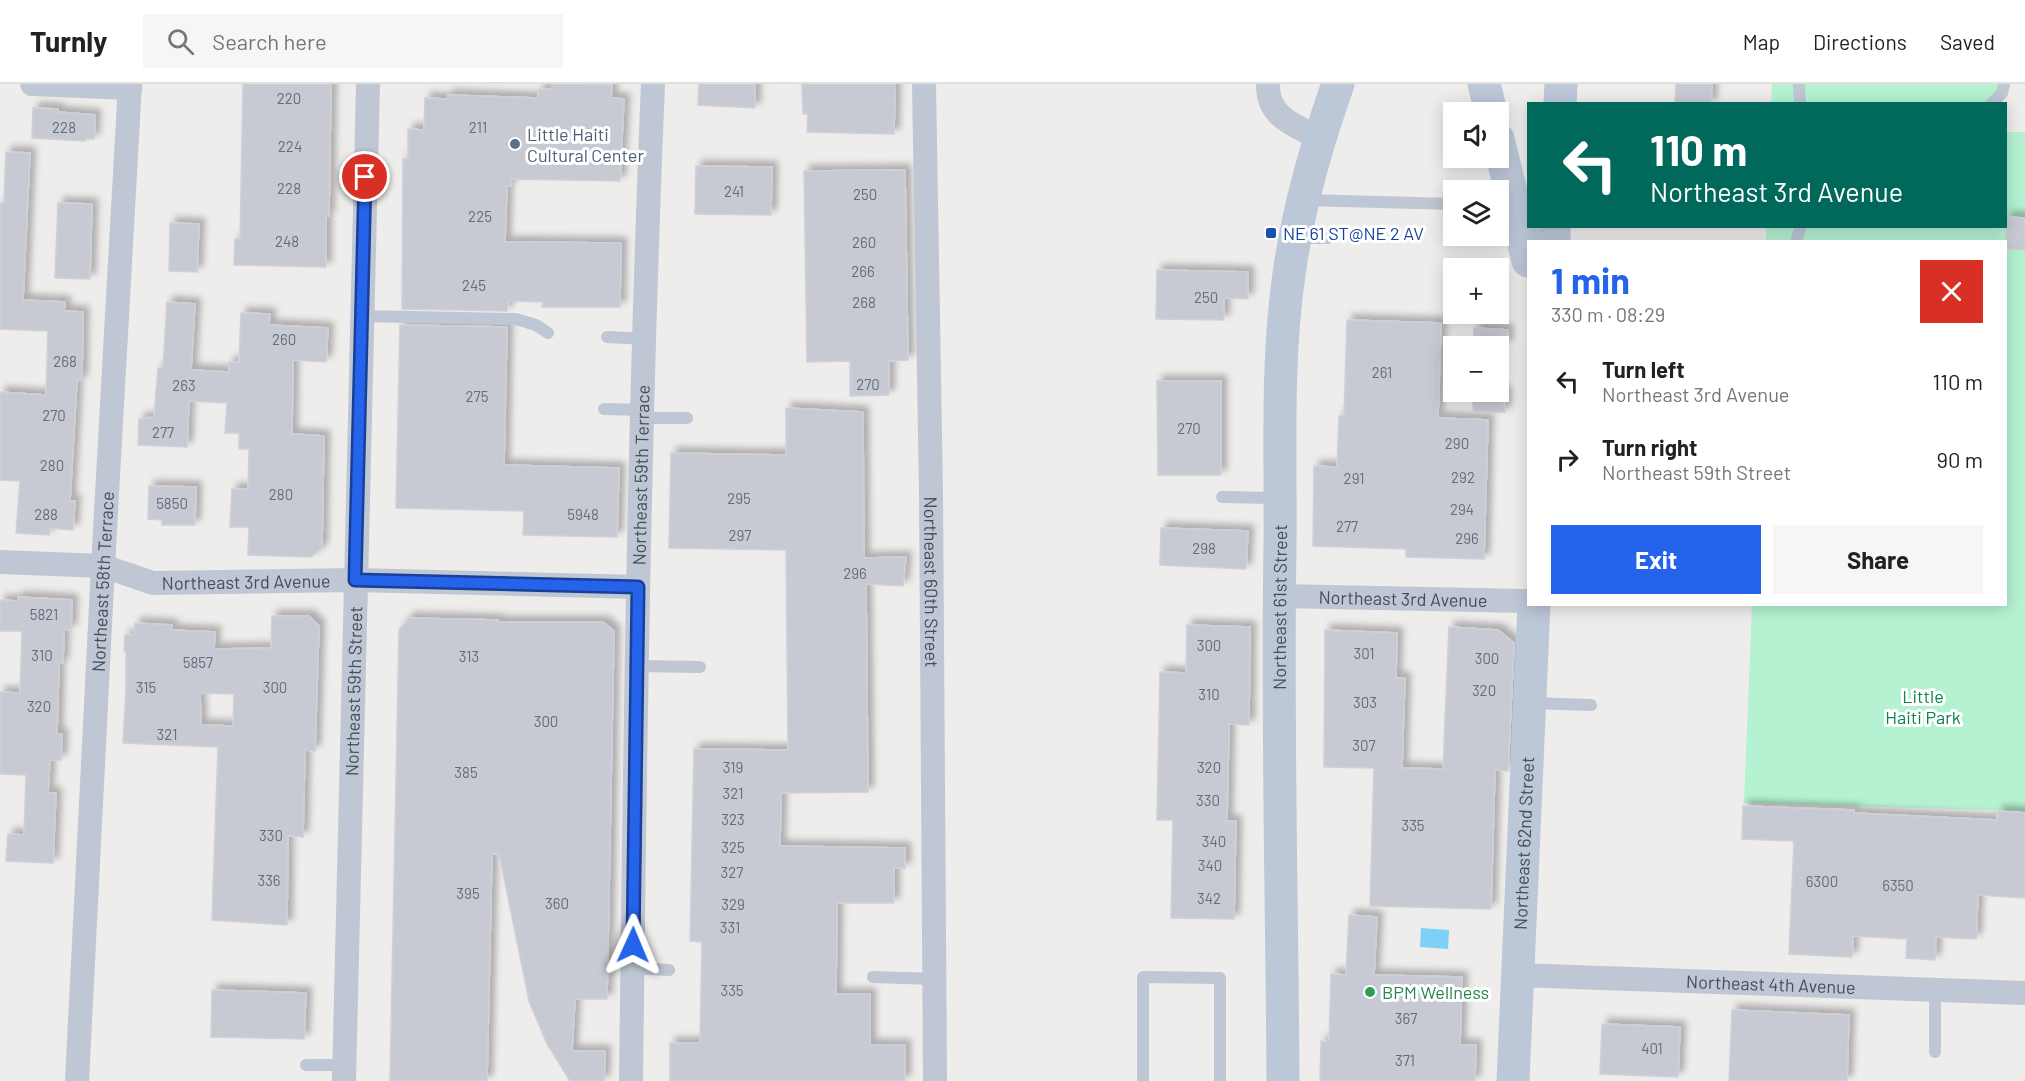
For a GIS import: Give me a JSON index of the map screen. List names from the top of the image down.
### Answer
{
  "streets": {
    "main road": ["Northeast 61st Street", "Northeast 62nd Street"],
    "street": [
      "Northeast 59th Terrace",
      "Northeast 3rd Avenue",
      "Northeast 58th Terrace",
      "Northeast 60th Street",
      "Northeast 59th Street",
      "Northeast 4th Avenue"
    ]
  },
  "crossings": [
    ["Northeast 59th Terrace", "Northeast 3rd Avenue"],
    ["Northeast 3rd Avenue", "Northeast 58th Terrace"],
    ["Northeast 3rd Avenue", "Northeast 61st Street"],
    ["Northeast 3rd Avenue", "Northeast 59th Street"],
    ["Northeast 62nd Street", "Northeast 4th Avenue"]
  ],
  "parks": ["Little Haiti Park"],
  "places": {
    "other": ["Little Haiti Cultural Center", "BPM Wellness"],
    "transit": ["NE 61 ST@NE 2 AV"]
  },
  "house_numbers": [
    "220",
    "228",
    "211",
    "224",
    "228",
    "241",
    "250",
    "225",
    "248",
    "260",
    "266",
    "245",
    "250",
    "268",
    "260",
    "268",
    "261",
    "270",
    "263",
    "275",
    "270",
    "270",
    "277",
    "290",
    "280",
    "292",
    "291",
    "280",
    "295",
    "5850",
    "294",
    "288",
    "5948",
    "277",
    "297",
    "296",
    "298",
    "296",
    "5821",
    "300",
    "301",
    "310",
    "313",
    "300",
    "5857",
    "315",
    "300",
    "320",
    "310",
    "303",
    "320",
    "300",
    "321",
    "307",
    "319",
    "320",
    "385",
    "321",
    "330",
    "323",
    "335",
    "330",
    "340",
    "325",
    "340",
    "327",
    "336",
    "6300",
    "6350",
    "395",
    "342",
    "360",
    "329",
    "331",
    "335",
    "367",
    "401",
    "371"
  ],
  "page": {
    "header": "Turnly",
    "search": "Search here",
    "nav": ["Map", "Directions", "Saved"],
    "map_buttons": ["+", "−"],
    "turn": ["110 m", "Northeast 3rd Avenue"],
    "heading": ["1 min", "330 m · 08:29"],
    "list": [
      {
        "name": "Turn left",
        "note": "Northeast 3rd Avenue",
        "value": "110 m"
      },
      {
        "name": "Turn right",
        "note": "Northeast 59th Street",
        "value": "90 m"
      }
    ],
    "buttons": ["Exit", "Share"]
  }
}
